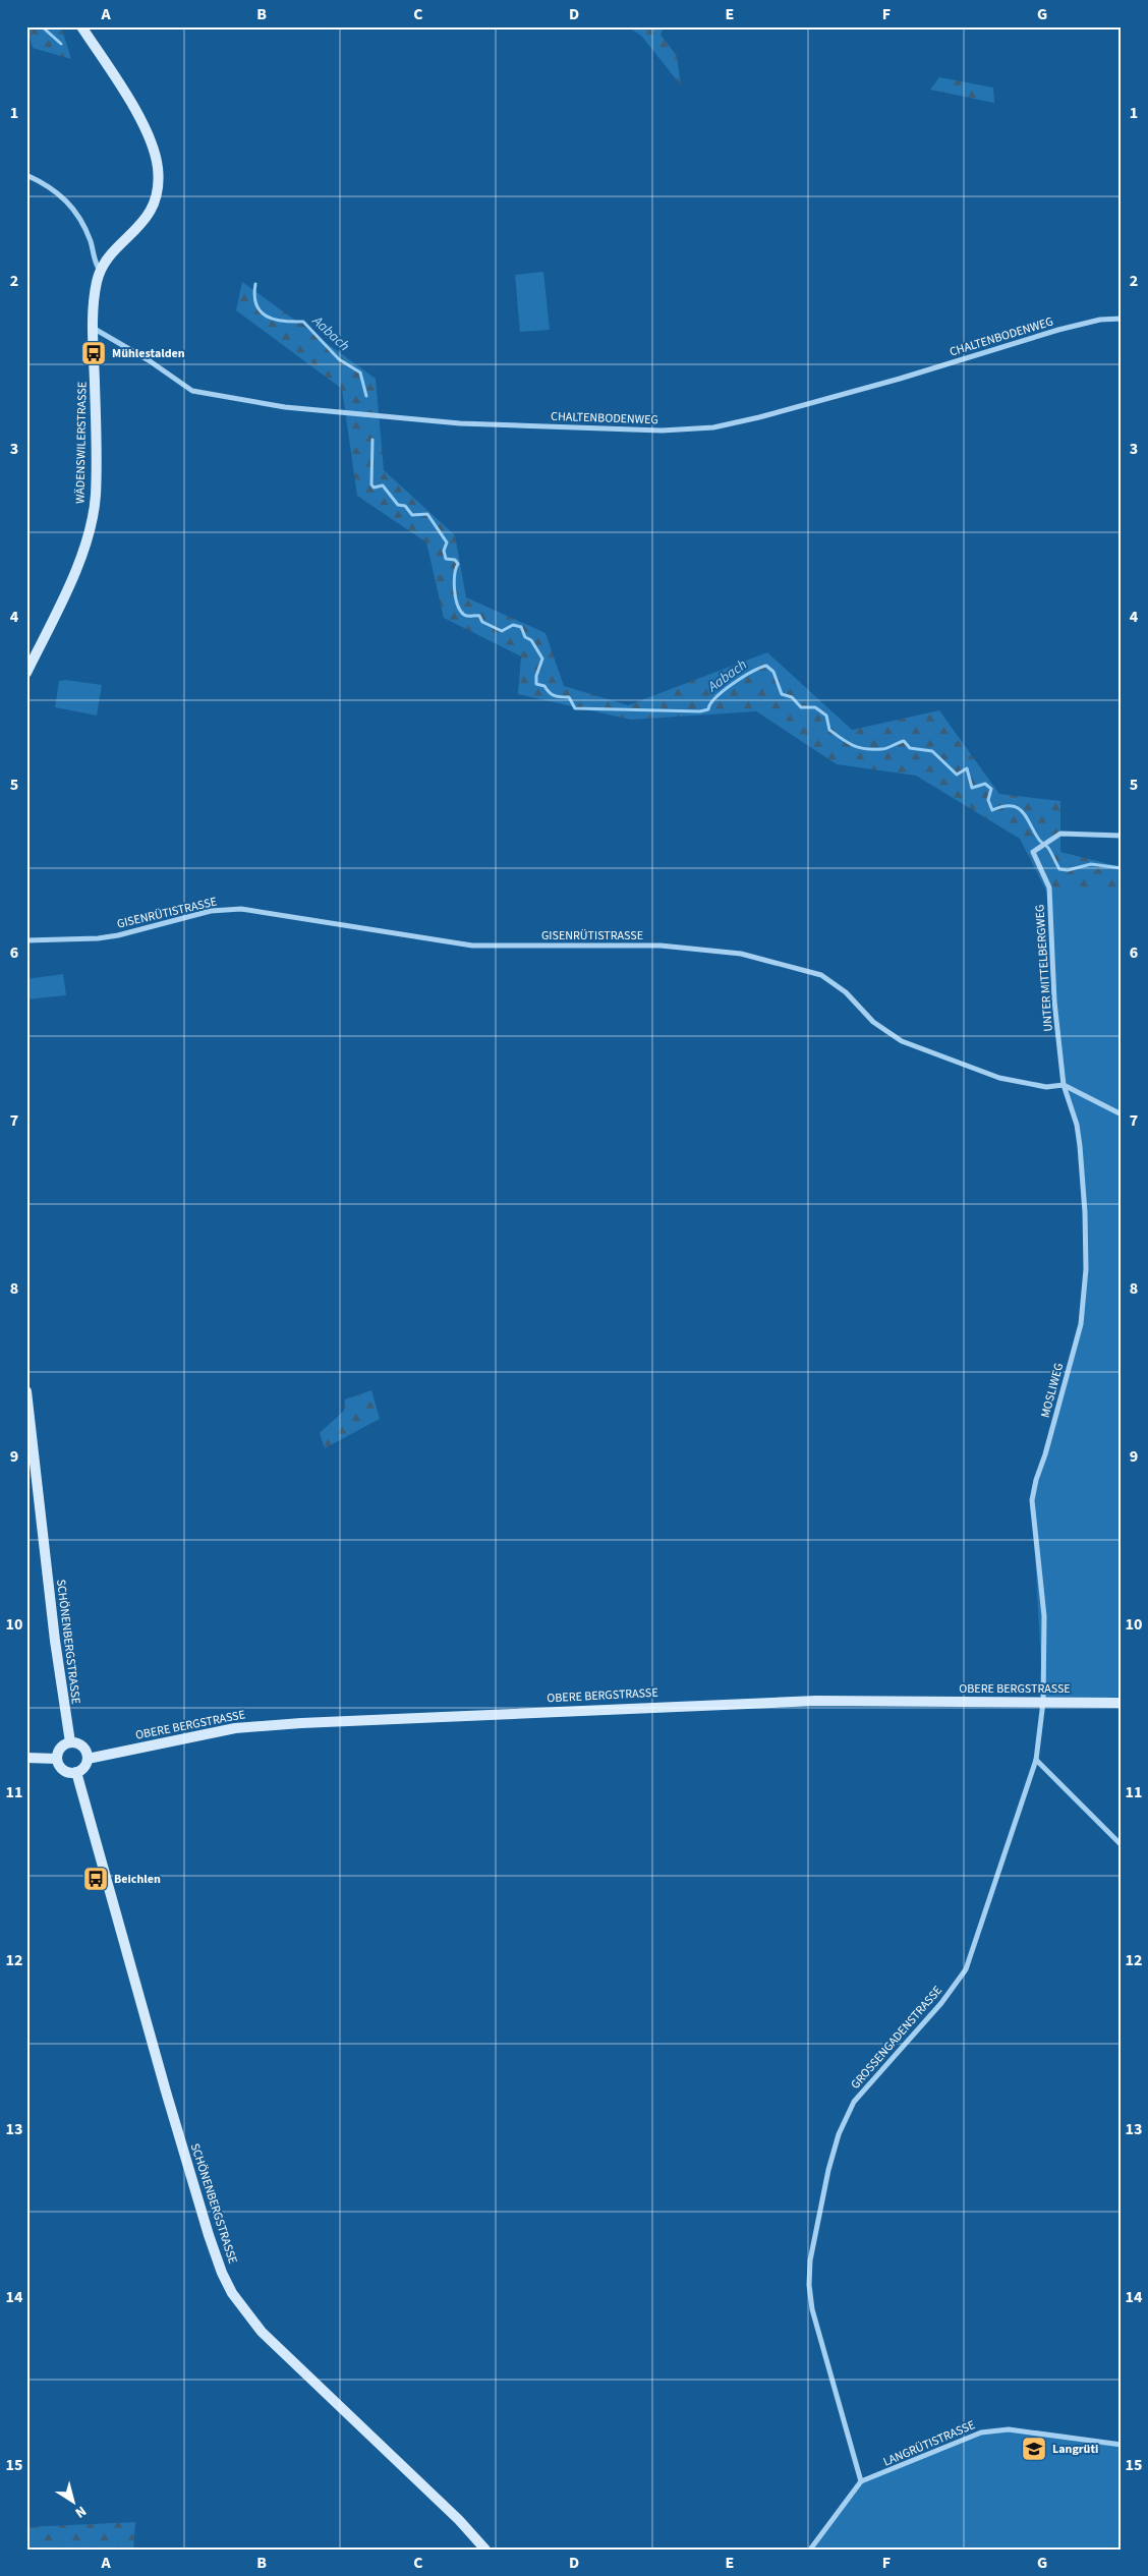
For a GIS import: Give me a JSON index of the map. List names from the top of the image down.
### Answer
{
  "streets": {
    "street": [
      "CHALTENBODENWEG",
      "WÄDENSWILERSTRASSE",
      "GISENRÜTISTRASSE",
      "UNTER MITTELBERGWEG",
      "MOSLIWEG",
      "SCHÖNENBERGSTRASSE",
      "OBERE BERGSTRASSE",
      "GROSSENGADENSTRASSE",
      "LANGRÜTISTRASSE"
    ]
  },
  "crossings": [
    ["CHALTENBODENWEG", "WÄDENSWILERSTRASSE"],
    ["GISENRÜTISTRASSE", "UNTER MITTELBERGWEG"],
    ["GISENRÜTISTRASSE", "MOSLIWEG"],
    ["UNTER MITTELBERGWEG", "MOSLIWEG"],
    ["MOSLIWEG", "OBERE BERGSTRASSE"],
    ["MOSLIWEG", "GROSSENGADENSTRASSE"],
    ["SCHÖNENBERGSTRASSE", "OBERE BERGSTRASSE"],
    ["OBERE BERGSTRASSE", "GROSSENGADENSTRASSE"],
    ["GROSSENGADENSTRASSE", "LANGRÜTISTRASSE"]
  ],
  "water": ["Aabach"],
  "places": {
    "bus stop": ["Mühlestalden", "Beichlen"],
    "school or university": ["Langrüti"]
  },
  "north": "bottom right",
  "grid": {
    "columns": [
      "A",
      "B",
      "C",
      "D",
      "E",
      "F",
      "G"
    ],
    "rows": [
      "1",
      "2",
      "3",
      "4",
      "5",
      "6",
      "7",
      "8",
      "9",
      "10",
      "11",
      "12",
      "13",
      "14",
      "15"
    ]
  }
}
